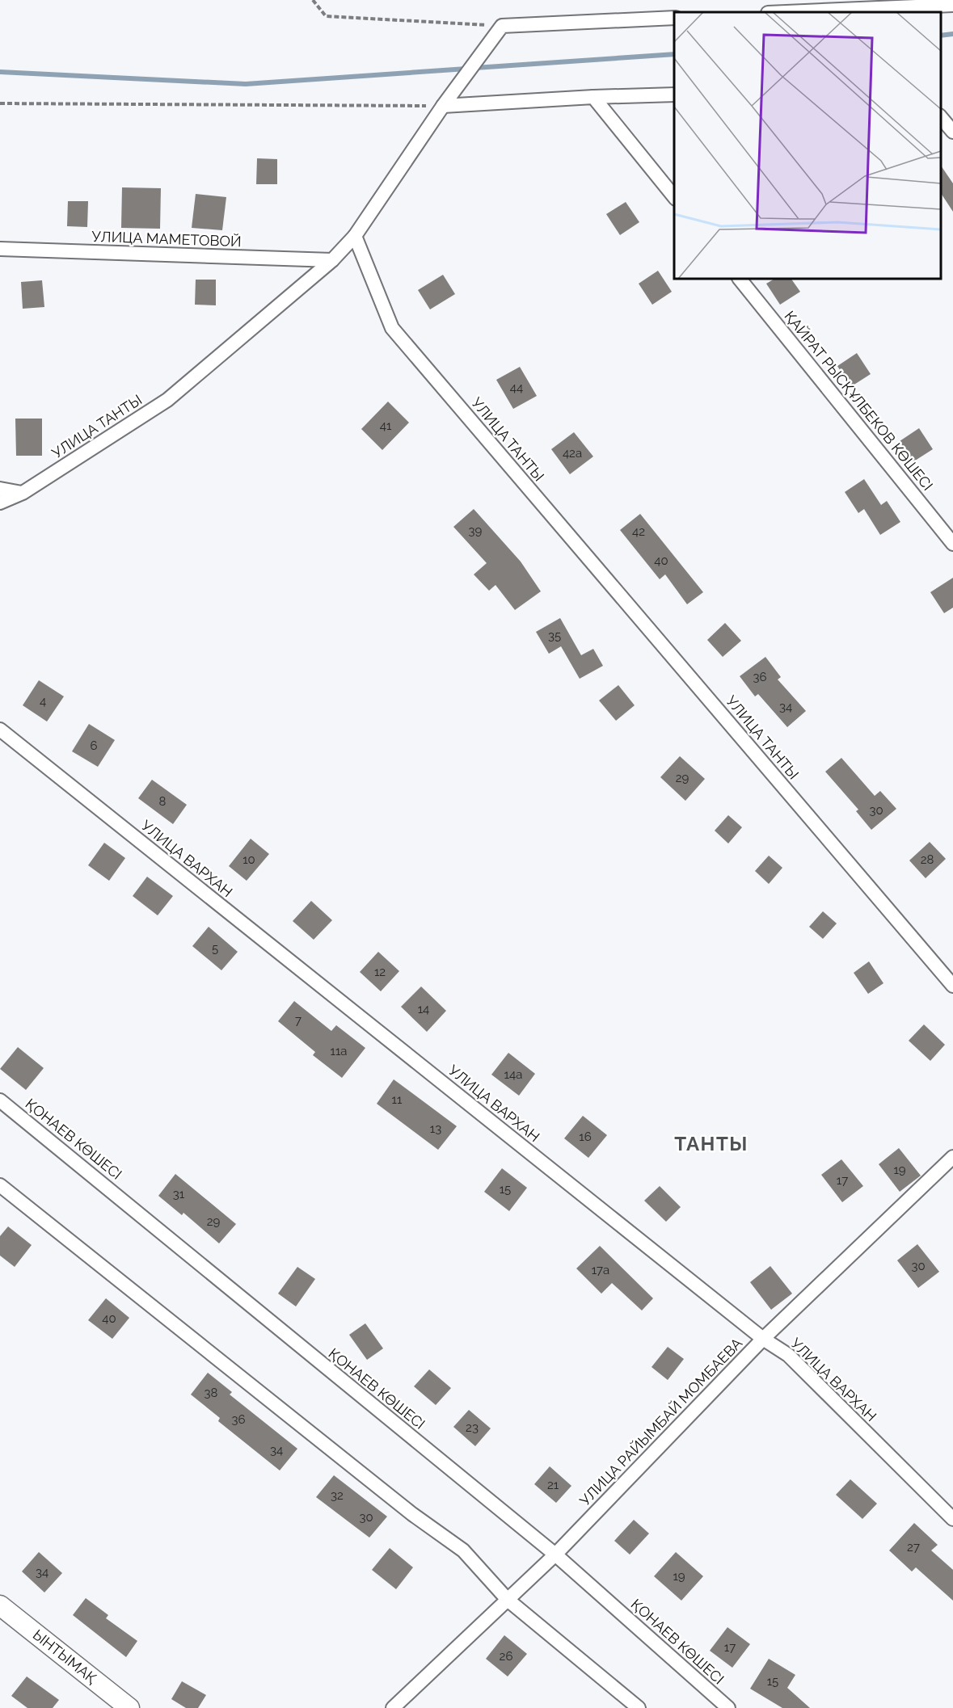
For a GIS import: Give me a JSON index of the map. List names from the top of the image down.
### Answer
{
  "streets": {
    "street": [
      "УЛИЦА МАМЕТОВОЙ",
      "ҚАЙРАТ РЫСҚҰЛБЕКОВ КӨШЕСІ",
      "УЛИЦА ТАНТЫ",
      "УЛИЦА ВАРХАН",
      "ҚОНАЕВ КӨШЕСІ",
      "УЛИЦА РАЙЫМБАЙ МОМБАЕВА",
      "ЫНТЫМАҚ"
    ]
  },
  "crossings": [
    ["УЛИЦА МАМЕТОВОЙ", "УЛИЦА ТАНТЫ"],
    ["УЛИЦА ВАРХАН", "УЛИЦА РАЙЫМБАЙ МОМБАЕВА"],
    ["ҚОНАЕВ КӨШЕСІ", "УЛИЦА РАЙЫМБАЙ МОМБАЕВА"]
  ],
  "districts": ["ТАНТЫ"],
  "house_numbers": [
    "44",
    "41",
    "42а",
    "39",
    "42",
    "40",
    "35",
    "36",
    "4",
    "34",
    "6",
    "29",
    "8",
    "30",
    "10",
    "28",
    "5",
    "12",
    "14",
    "7",
    "11а",
    "14а",
    "11",
    "13",
    "16",
    "19",
    "17",
    "15",
    "31",
    "29",
    "30",
    "17а",
    "40",
    "38",
    "36",
    "23",
    "34",
    "21",
    "32",
    "30",
    "27",
    "34",
    "19",
    "17",
    "26",
    "15"
  ]
}
